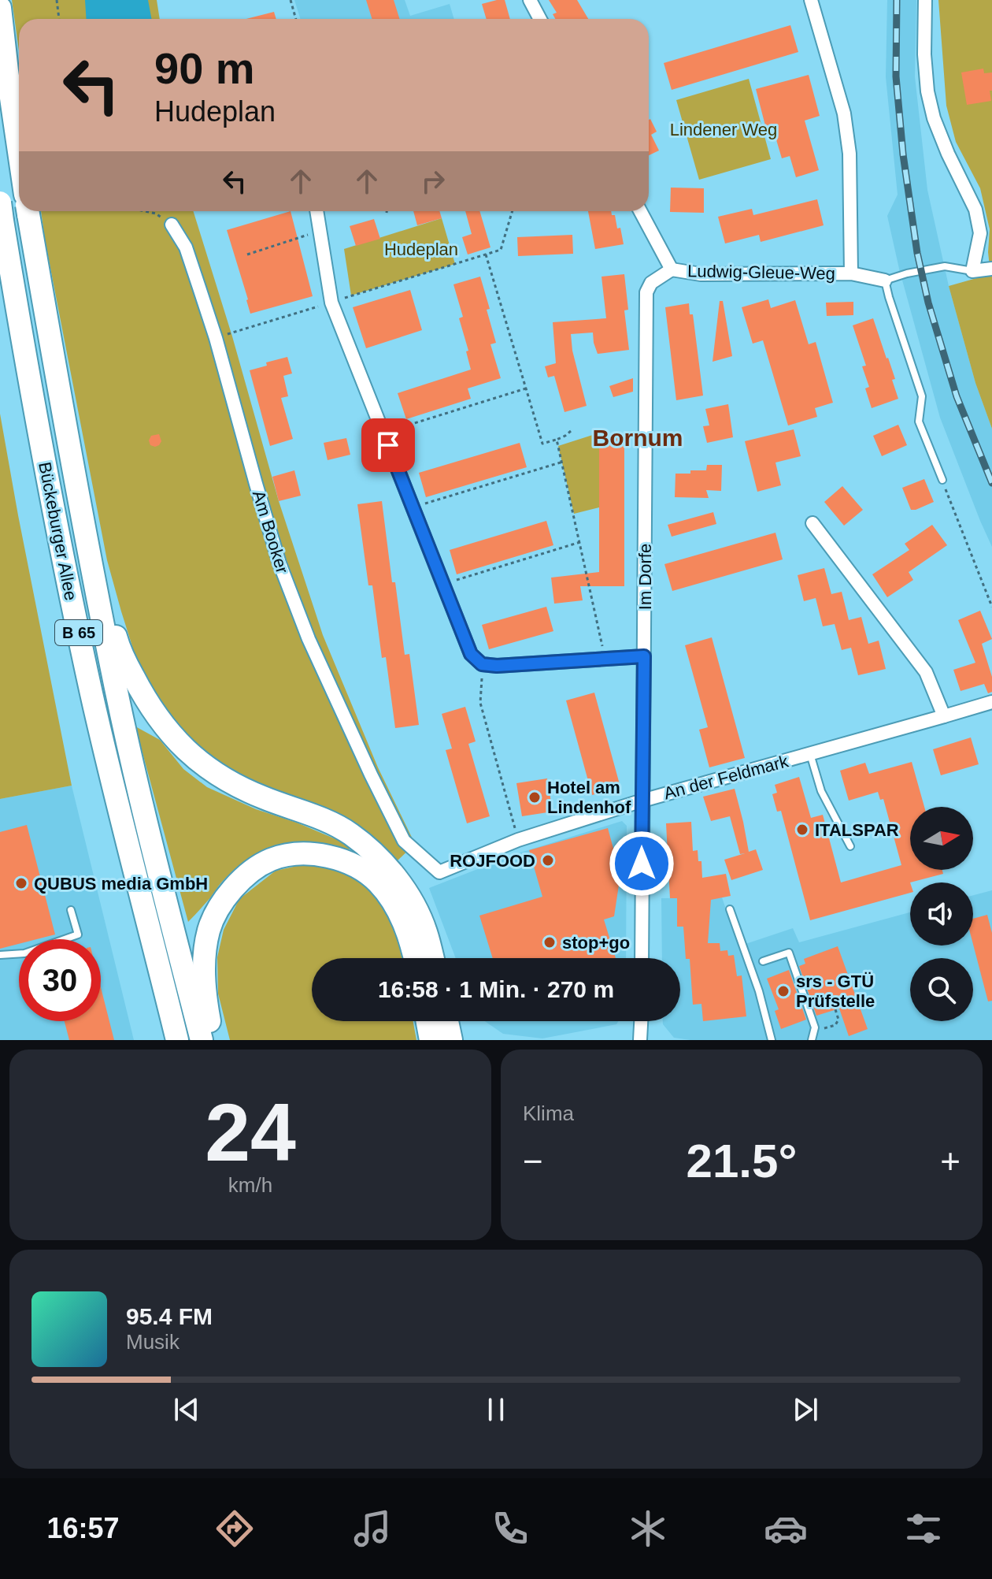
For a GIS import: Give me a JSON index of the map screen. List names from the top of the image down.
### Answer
{
  "streets": {
    "highway": ["Bückeburger Allee", "B 65"],
    "street": [
      "Ludwig-Gleue-Weg",
      "Am Booker",
      "Im Dorfe",
      "An der Feldmark"
    ]
  },
  "crossings": [
    ["Ludwig-Gleue-Weg", "Im Dorfe"],
    ["Am Booker", "An der Feldmark"],
    ["Im Dorfe", "An der Feldmark"]
  ],
  "districts": ["Bornum"],
  "parks": ["Lindener Weg", "Hudeplan"],
  "places": [
    "Hotel am Lindenhof",
    "ITALSPAR",
    "ROJFOOD",
    "QUBUS media GmbH",
    "stop+go",
    "srs - GTÜ Prüfstelle"
  ],
  "north": "right",
  "page": {
    "turn": ["90 m", "Hudeplan"],
    "limit": "30",
    "trip": "16:58 · 1 Min. · 270 m",
    "tile": [
      ["24", "km/h"],
      "Klima"
    ],
    "heat": ["−", "21.5°", "+"],
    "song": ["95.4 FM", "Musik"],
    "tabs": "16:57"
  }
}
